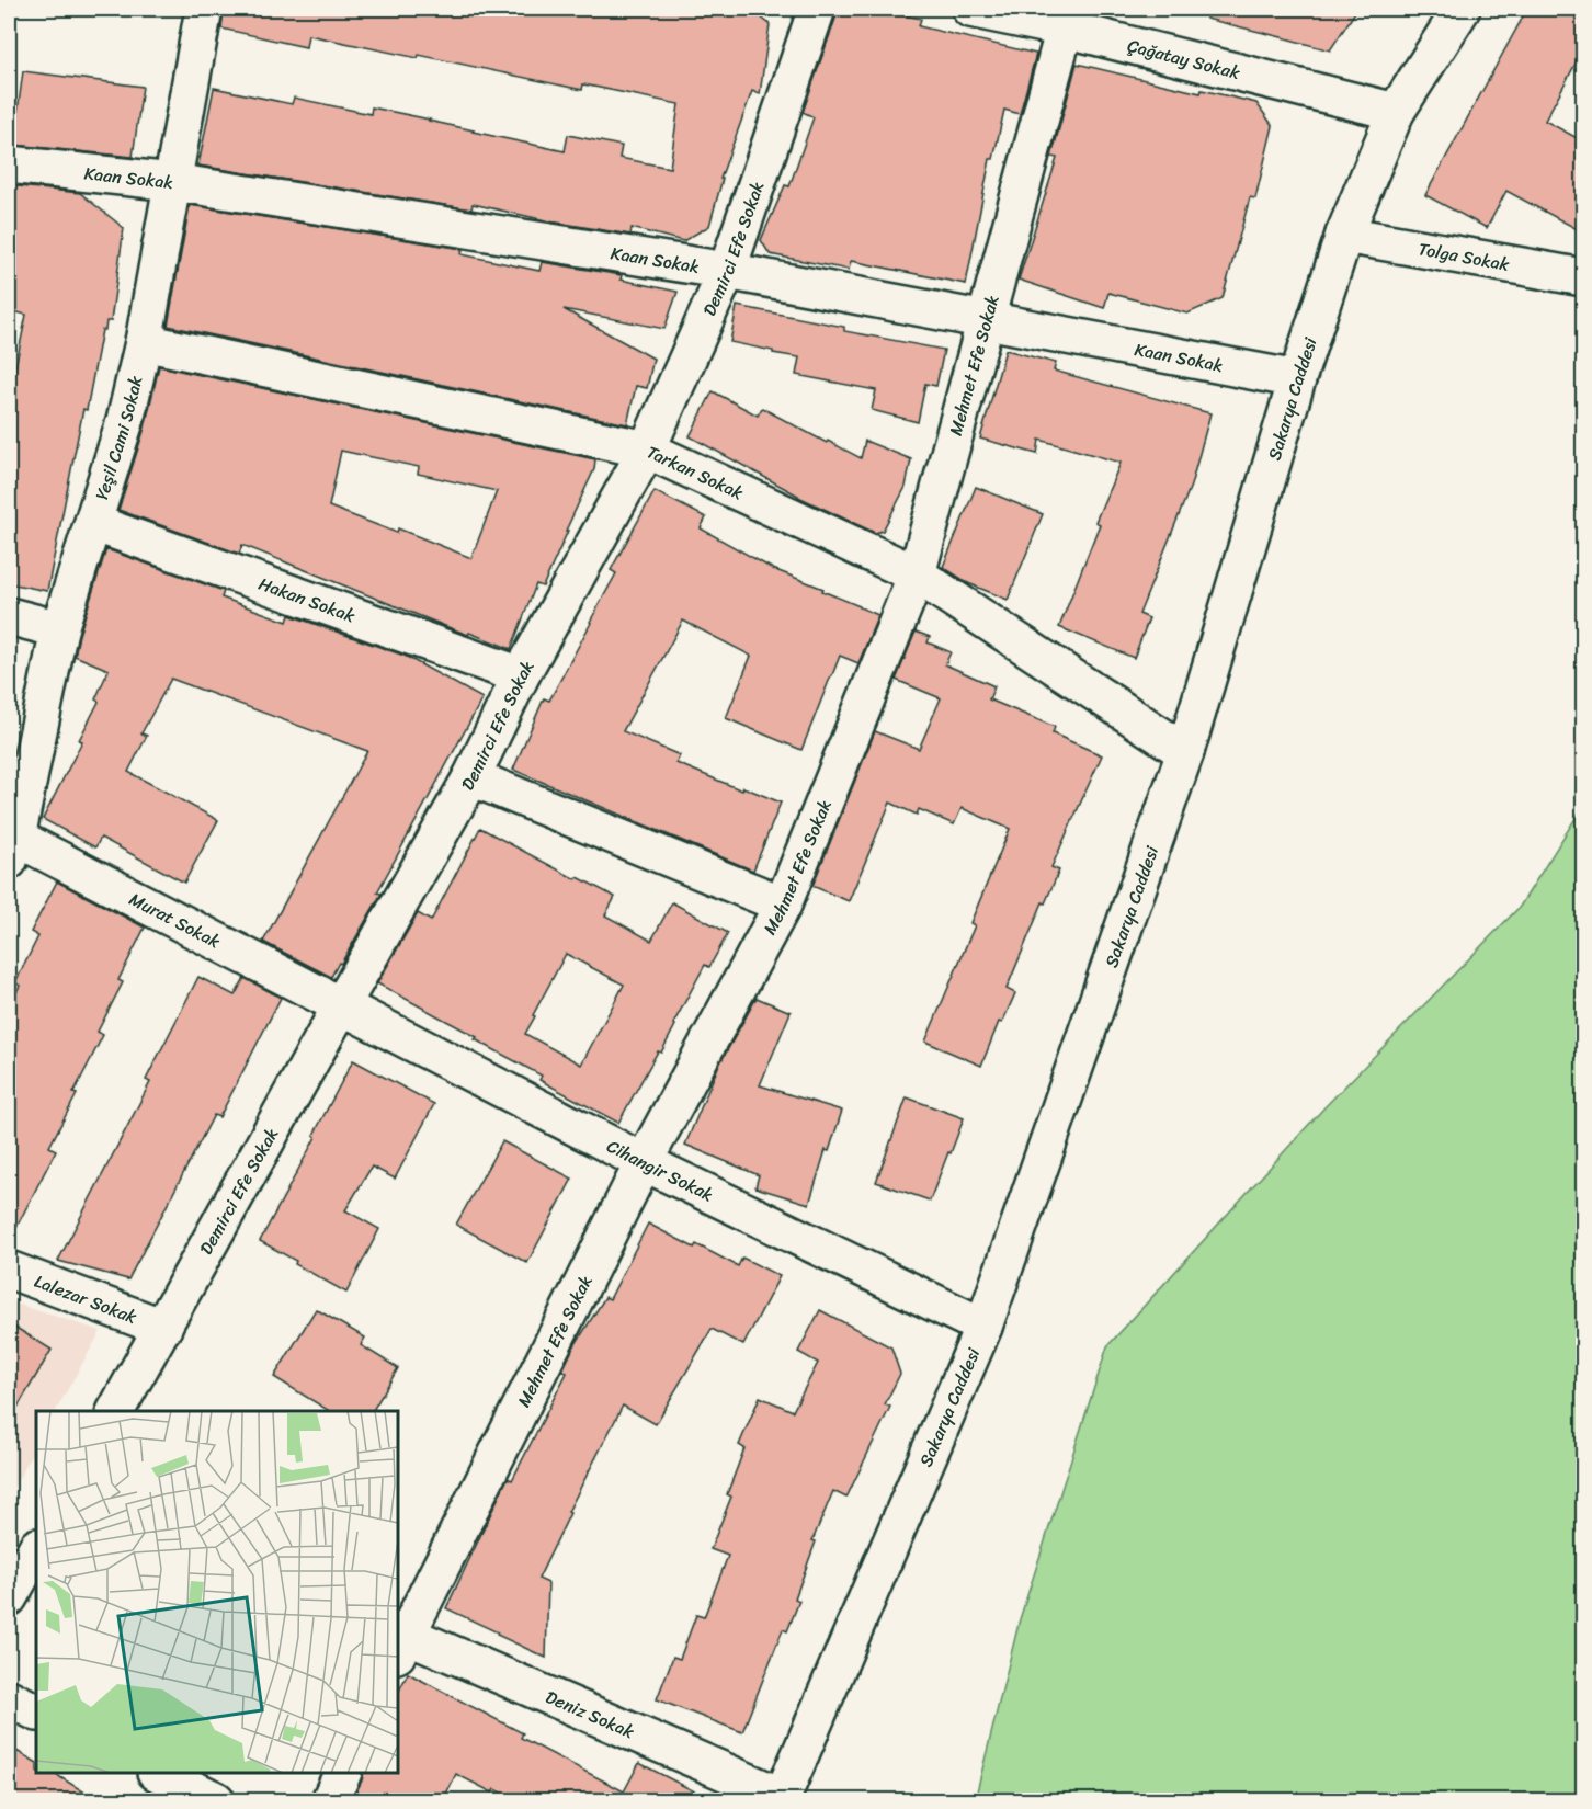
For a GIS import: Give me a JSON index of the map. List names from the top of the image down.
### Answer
{
  "streets": {
    "street": [
      "Çağatay Sokak",
      "Kaan Sokak",
      "Demirci Efe Sokak",
      "Tolga Sokak",
      "Mehmet Efe Sokak",
      "Sakarya Caddesi",
      "Yeşil Cami Sokak",
      "Tarkan Sokak",
      "Hakan Sokak",
      "Murat Sokak",
      "Cihangir Sokak",
      "Lalezar Sokak",
      "Deniz Sokak"
    ]
  },
  "crossings": [
    ["Çağatay Sokak", "Mehmet Efe Sokak"],
    ["Çağatay Sokak", "Sakarya Caddesi"],
    ["Kaan Sokak", "Demirci Efe Sokak"],
    ["Kaan Sokak", "Mehmet Efe Sokak"],
    ["Kaan Sokak", "Sakarya Caddesi"],
    ["Kaan Sokak", "Yeşil Cami Sokak"],
    ["Demirci Efe Sokak", "Tarkan Sokak"],
    ["Demirci Efe Sokak", "Hakan Sokak"],
    ["Demirci Efe Sokak", "Murat Sokak"],
    ["Demirci Efe Sokak", "Cihangir Sokak"],
    ["Demirci Efe Sokak", "Lalezar Sokak"],
    ["Tolga Sokak", "Sakarya Caddesi"],
    ["Mehmet Efe Sokak", "Tarkan Sokak"],
    ["Mehmet Efe Sokak", "Cihangir Sokak"],
    ["Mehmet Efe Sokak", "Deniz Sokak"],
    ["Sakarya Caddesi", "Tarkan Sokak"],
    ["Sakarya Caddesi", "Cihangir Sokak"],
    ["Sakarya Caddesi", "Deniz Sokak"],
    ["Yeşil Cami Sokak", "Tarkan Sokak"],
    ["Yeşil Cami Sokak", "Hakan Sokak"],
    ["Yeşil Cami Sokak", "Murat Sokak"],
    ["Murat Sokak", "Cihangir Sokak"]
  ]
}
